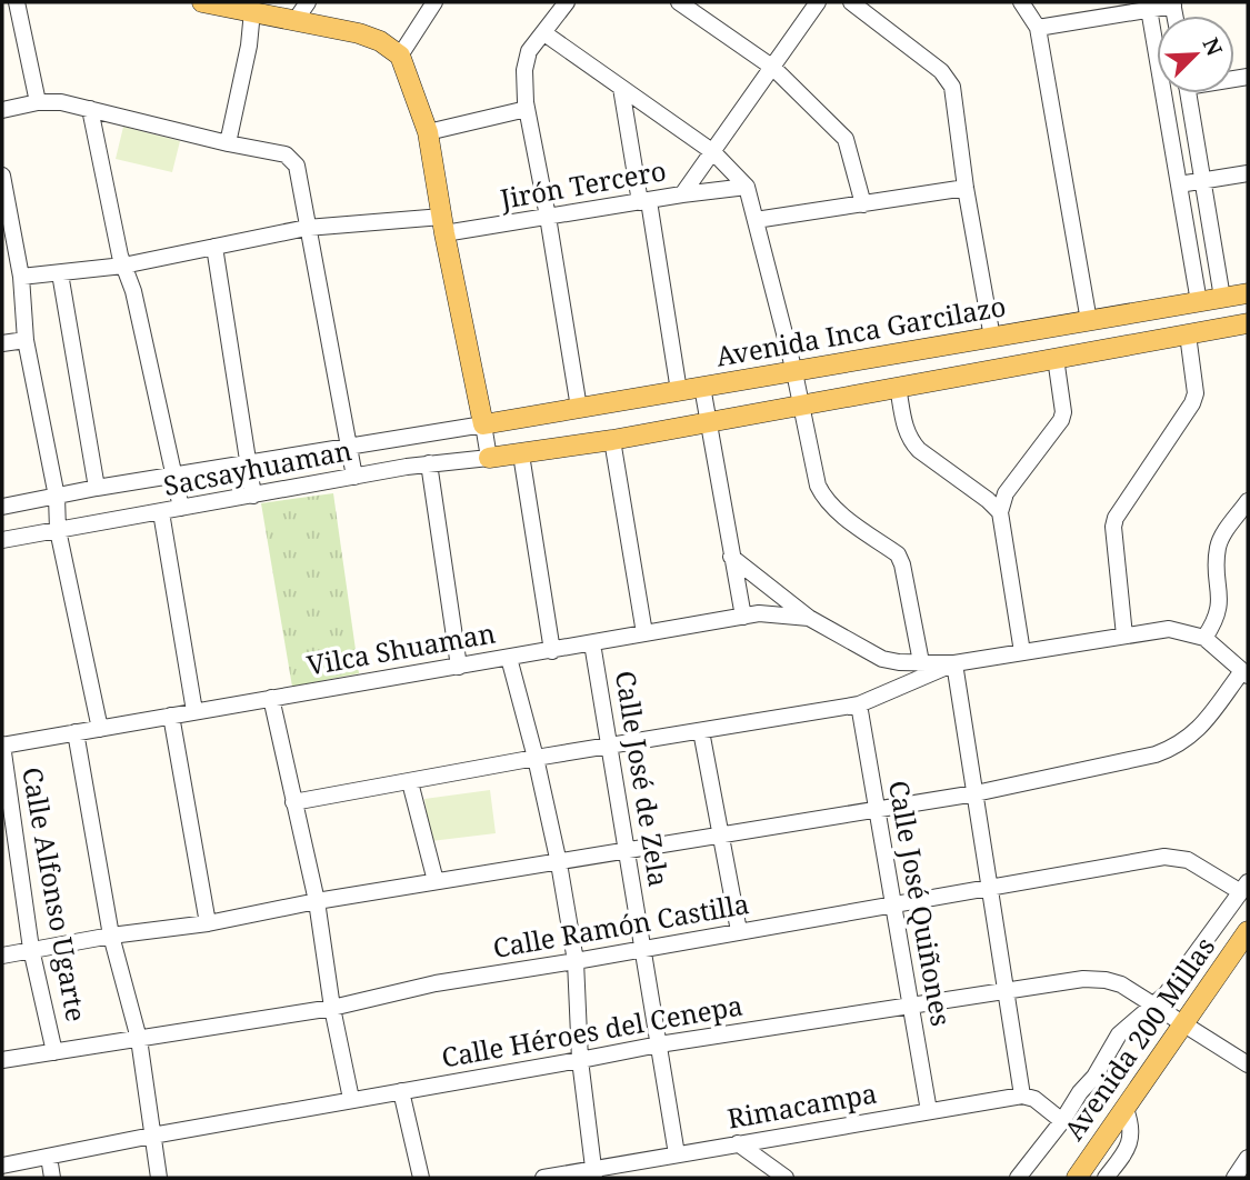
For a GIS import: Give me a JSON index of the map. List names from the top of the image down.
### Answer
{
  "streets": {
    "main road": ["Avenida Inca Garcilazo", "Avenida 200 Millas"],
    "street": [
      "Jirón Tercero",
      "Sacsayhuaman",
      "Vilca Shuaman",
      "Calle José de Zela",
      "Calle Alfonso Ugarte",
      "Calle José Quiñones",
      "Calle Ramón Castilla",
      "Calle Héroes del Cenepa",
      "Rimacampa"
    ]
  },
  "crossings": [
    ["Vilca Shuaman", "Calle José de Zela"],
    ["Vilca Shuaman", "Calle Alfonso Ugarte"],
    ["Calle José de Zela", "Calle Ramón Castilla"],
    ["Calle José de Zela", "Calle Héroes del Cenepa"],
    ["Calle José de Zela", "Rimacampa"],
    ["Calle Alfonso Ugarte", "Calle Ramón Castilla"],
    ["Calle José Quiñones", "Calle Ramón Castilla"],
    ["Calle José Quiñones", "Calle Héroes del Cenepa"],
    ["Calle José Quiñones", "Rimacampa"],
    ["Calle Héroes del Cenepa", "Avenida 200 Millas"]
  ],
  "north": "top right"
}
